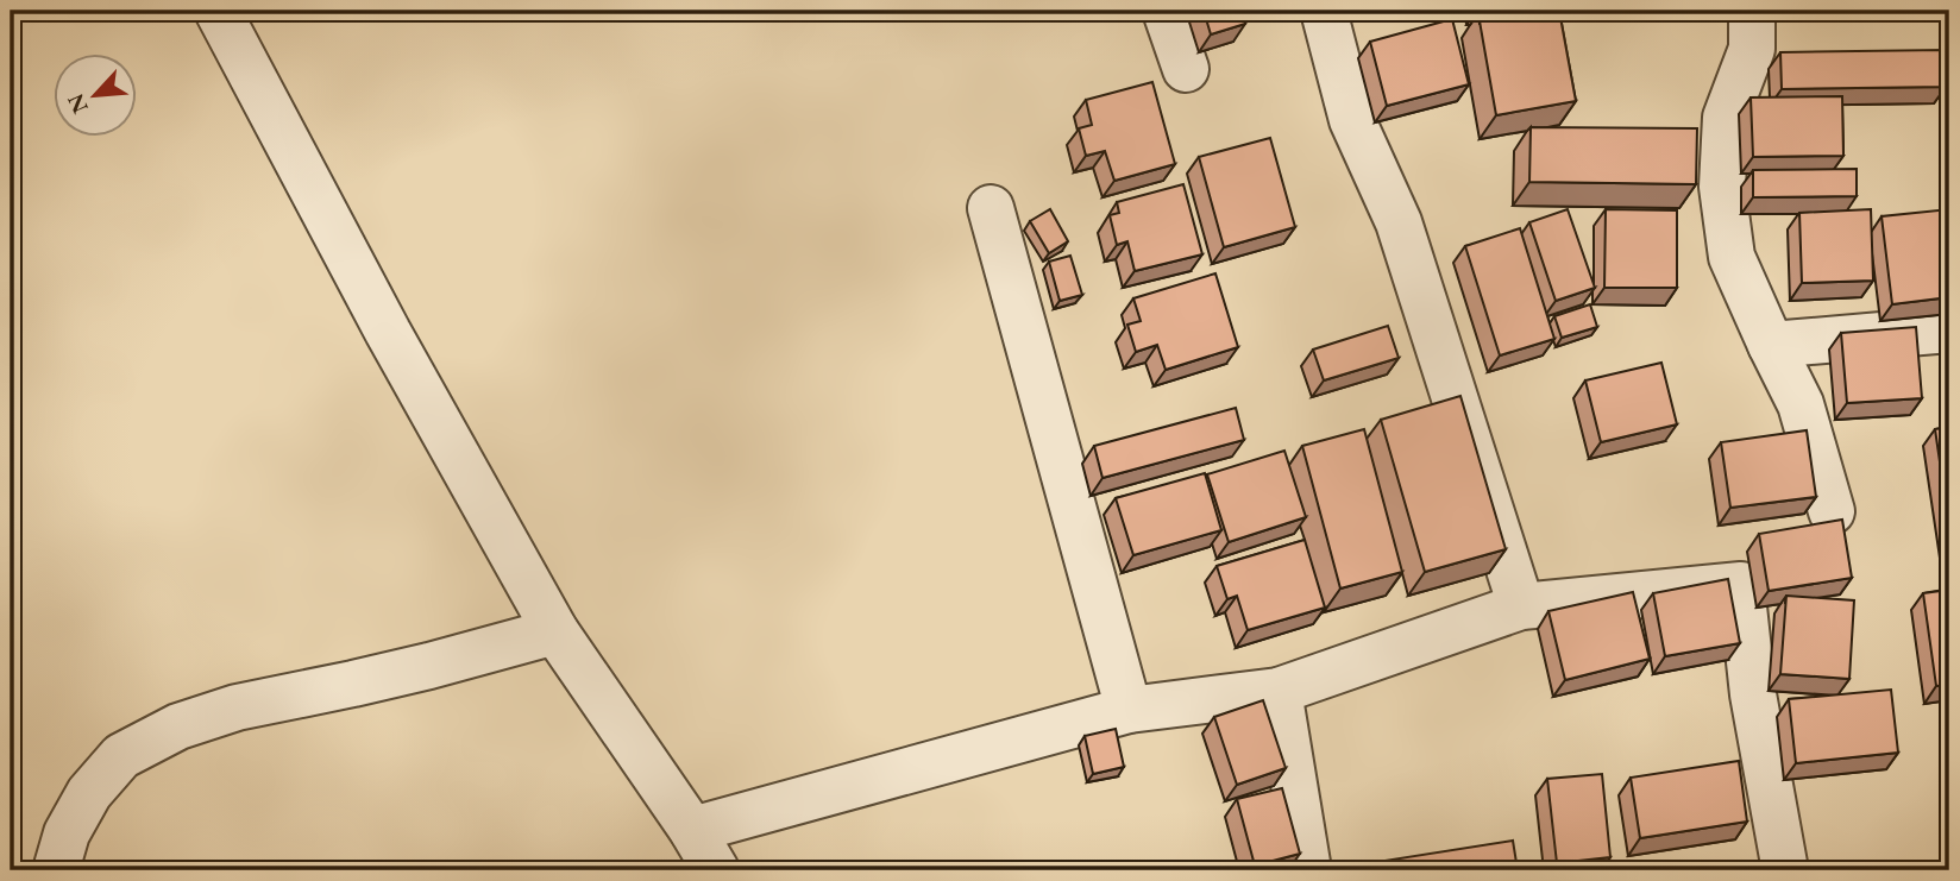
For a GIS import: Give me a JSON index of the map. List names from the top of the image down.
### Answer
{
  "north": "bottom left"
}
